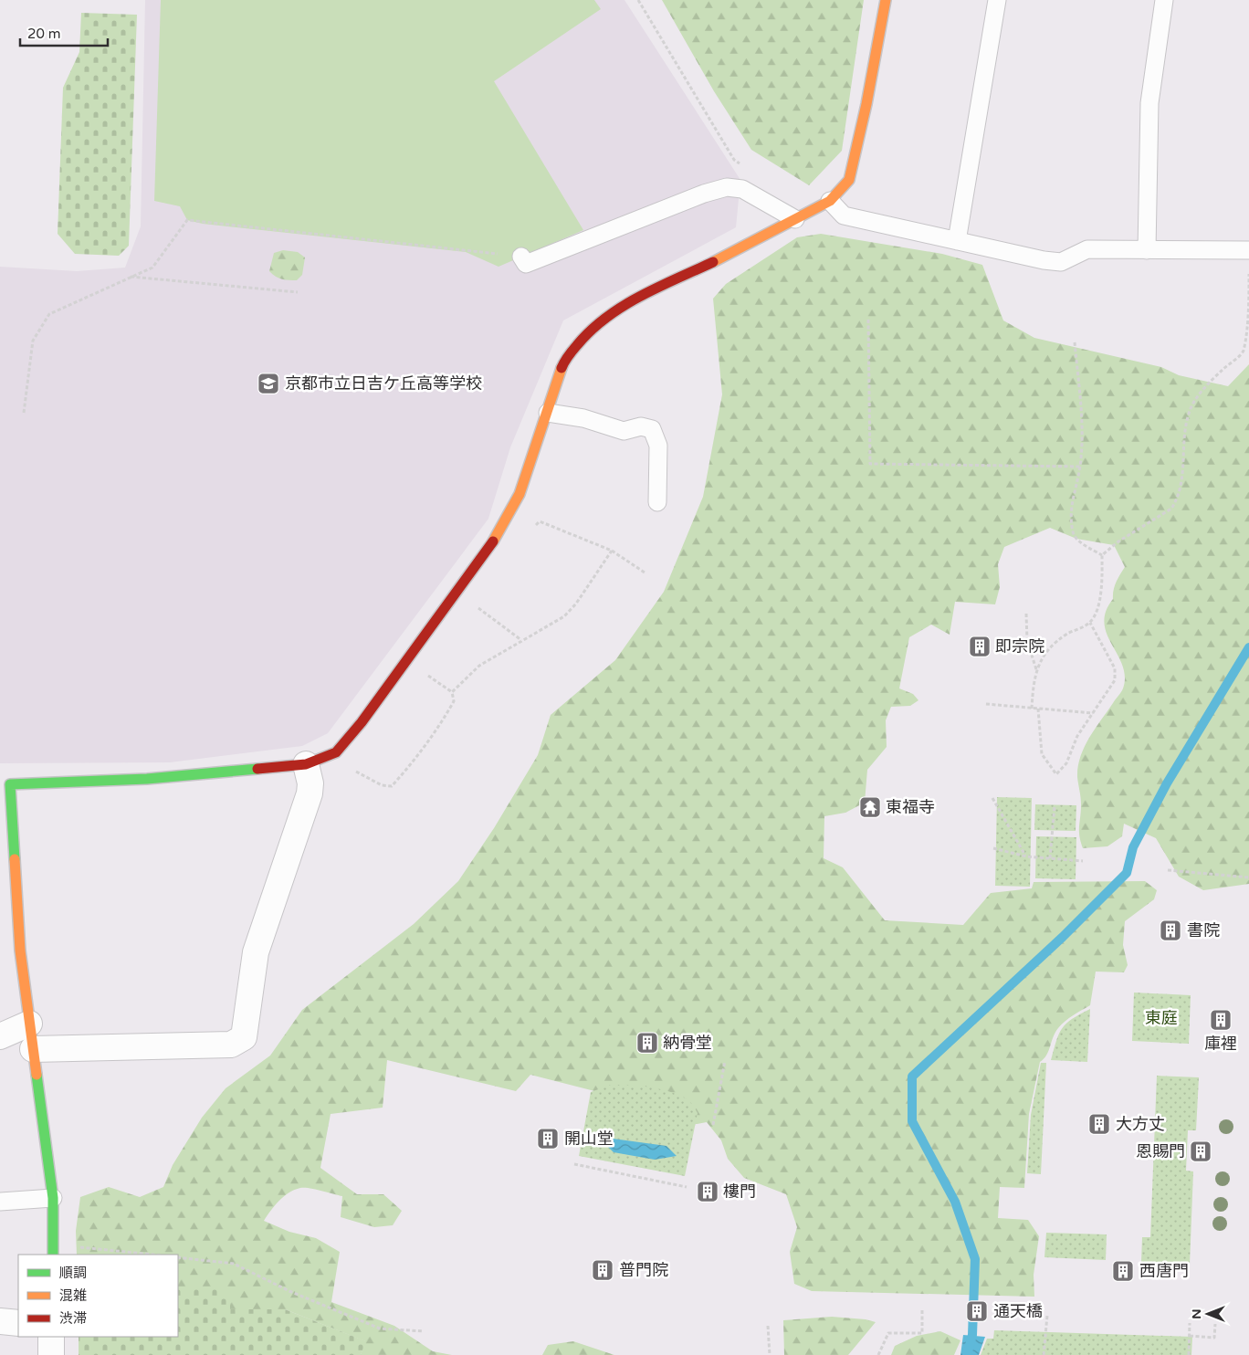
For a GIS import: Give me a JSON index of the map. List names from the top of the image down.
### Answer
{
  "parks": ["東庭"],
  "places": {
    "school or university": ["京都市立日吉ケ丘高等学校"],
    "building": [
      "即宗院",
      "書院",
      "庫裡",
      "納骨堂",
      "大方丈",
      "開山堂",
      "恩賜門",
      "樓門",
      "普門院",
      "西唐門",
      "通天橋"
    ],
    "temple": ["東福寺"]
  },
  "legend": ["順調", "混雑", "渋滞"],
  "scale_bar": "20 m",
  "north": "left"
}
